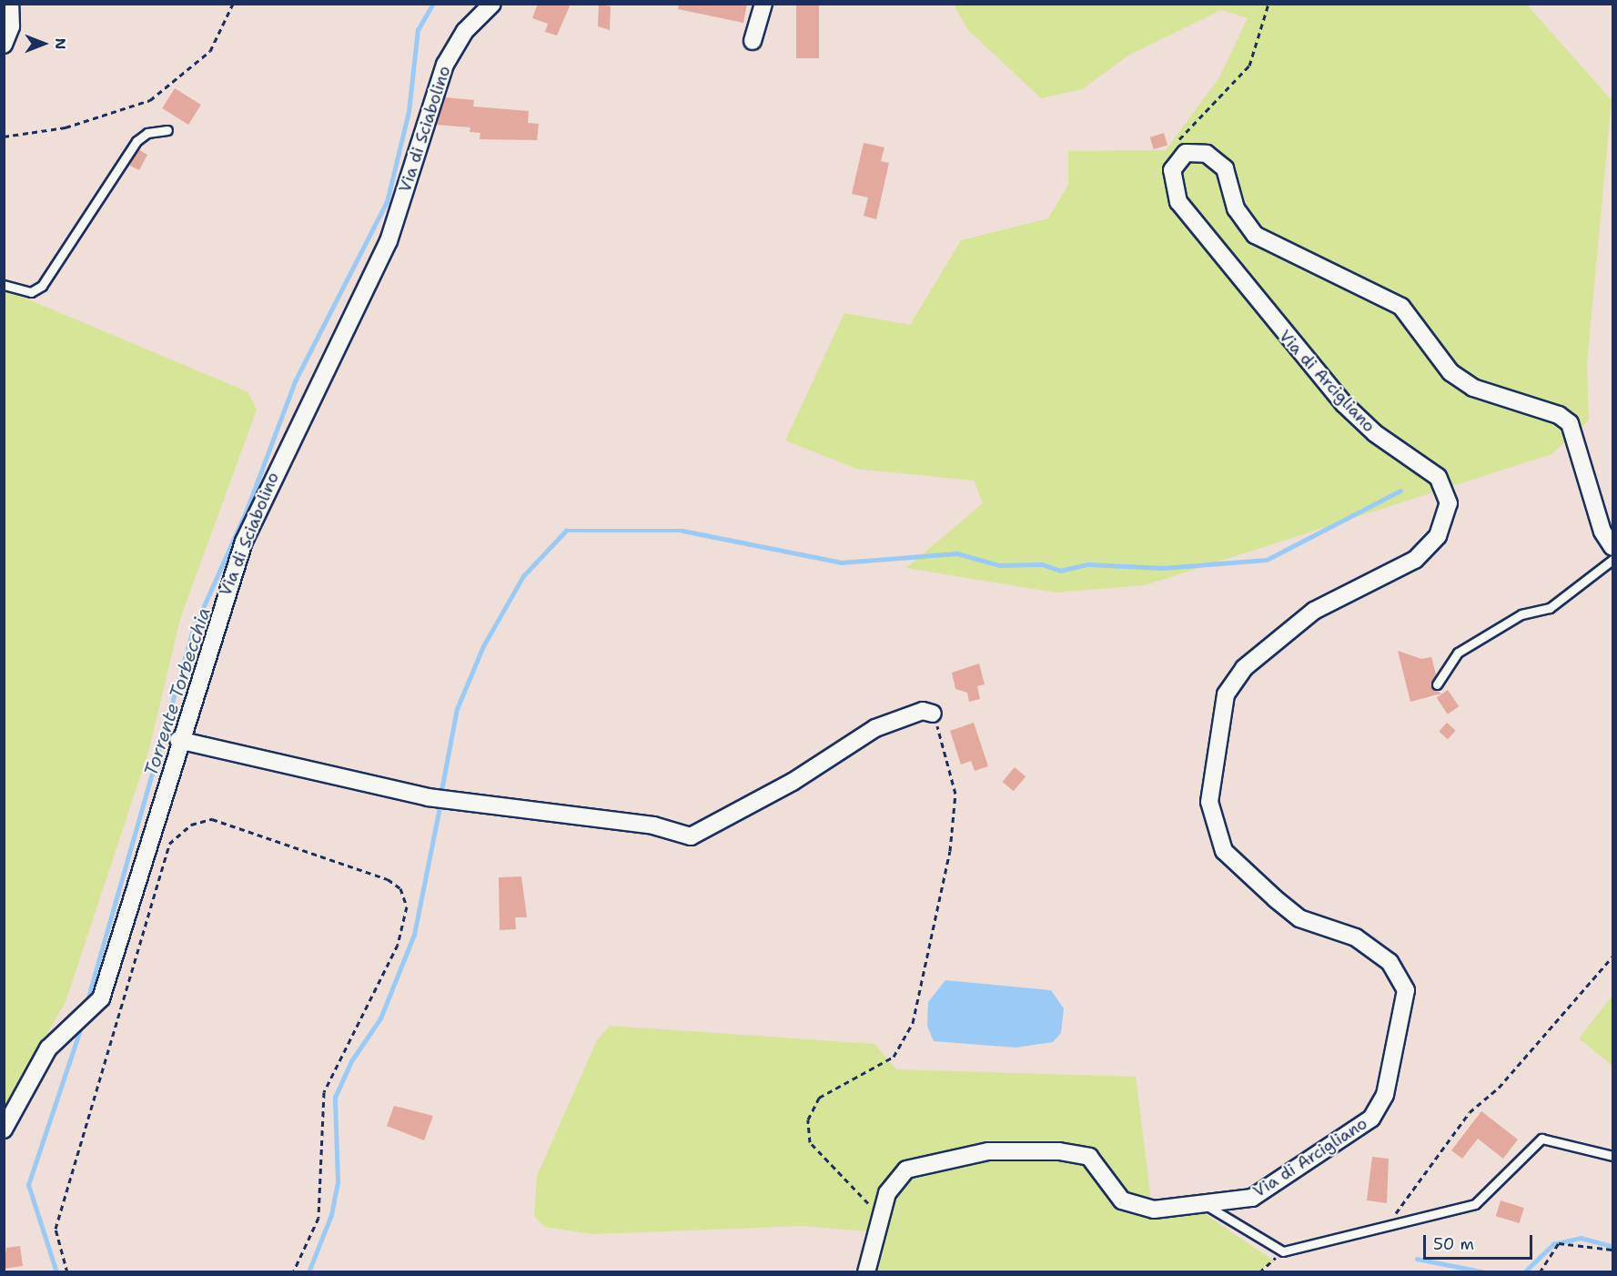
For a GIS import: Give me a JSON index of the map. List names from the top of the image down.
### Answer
{
  "streets": {
    "street": ["Via di Sciabolino", "Via di Arcigliano"]
  },
  "water": ["Torrente Torbecchia"],
  "scale_bar": "50 m",
  "north": "right"
}
